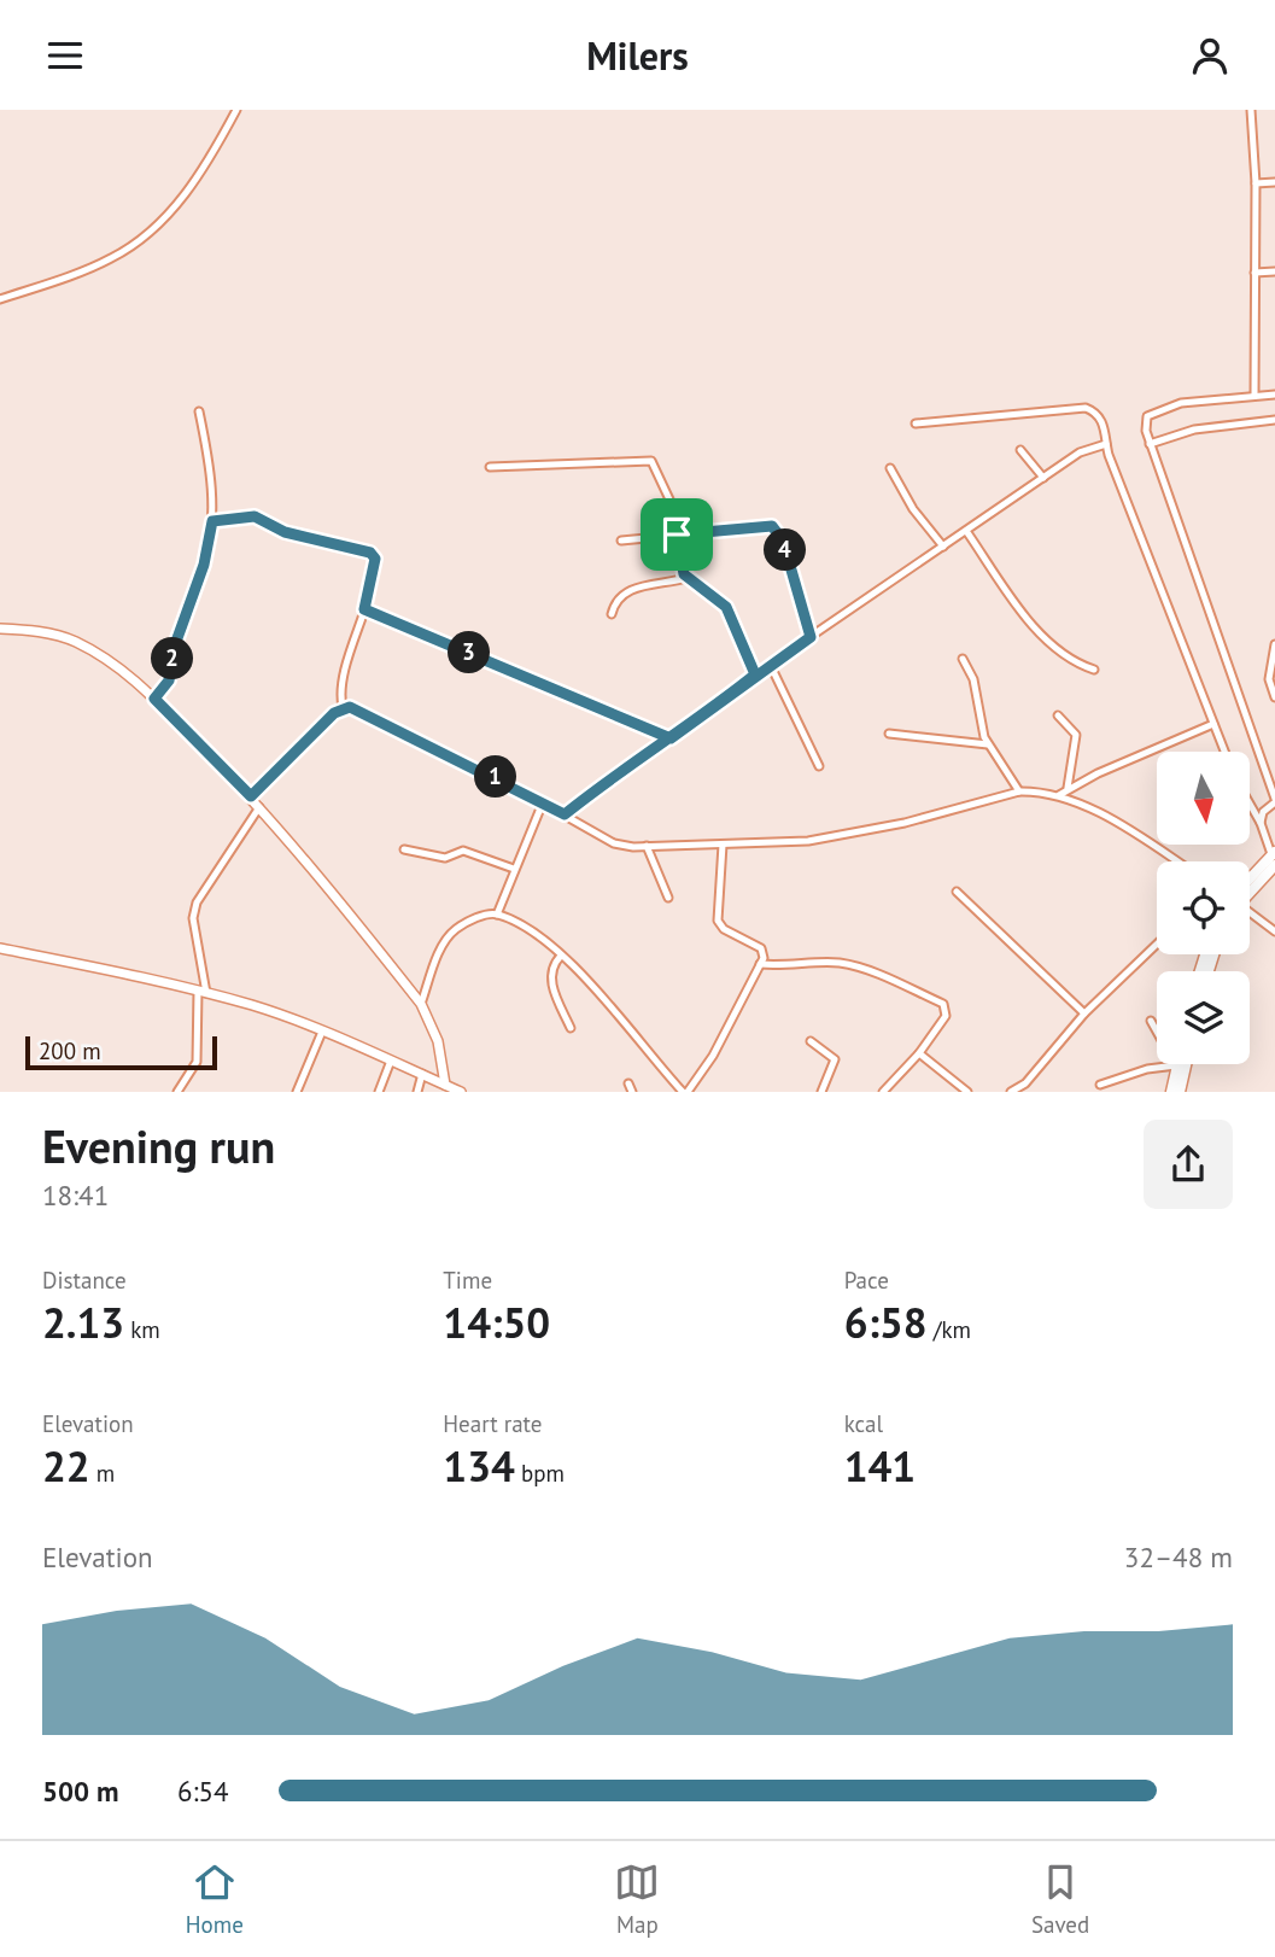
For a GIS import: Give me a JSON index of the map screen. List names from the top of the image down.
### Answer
{
  "scale_bar": "200 m",
  "north": "bottom",
  "page": {
    "header": "Milers",
    "pins": [
      "4",
      "3",
      "2",
      "1"
    ],
    "scale": "200 m",
    "heading": ["Evening run", "18:41"],
    "stats": [
      ["Distance", "2.13 km"],
      ["Time", "14:50"],
      ["Pace", "6:58 /km"],
      ["Elevation", "22 m"],
      ["Heart rate", "134 bpm"],
      ["kcal", "141"]
    ],
    "chart": ["Elevation", "32–48 m"],
    "list": [
      {
        "name": "500 m",
        "note": "6:54"
      }
    ],
    "tabs": ["Home", "Map", "Saved"]
  }
}
